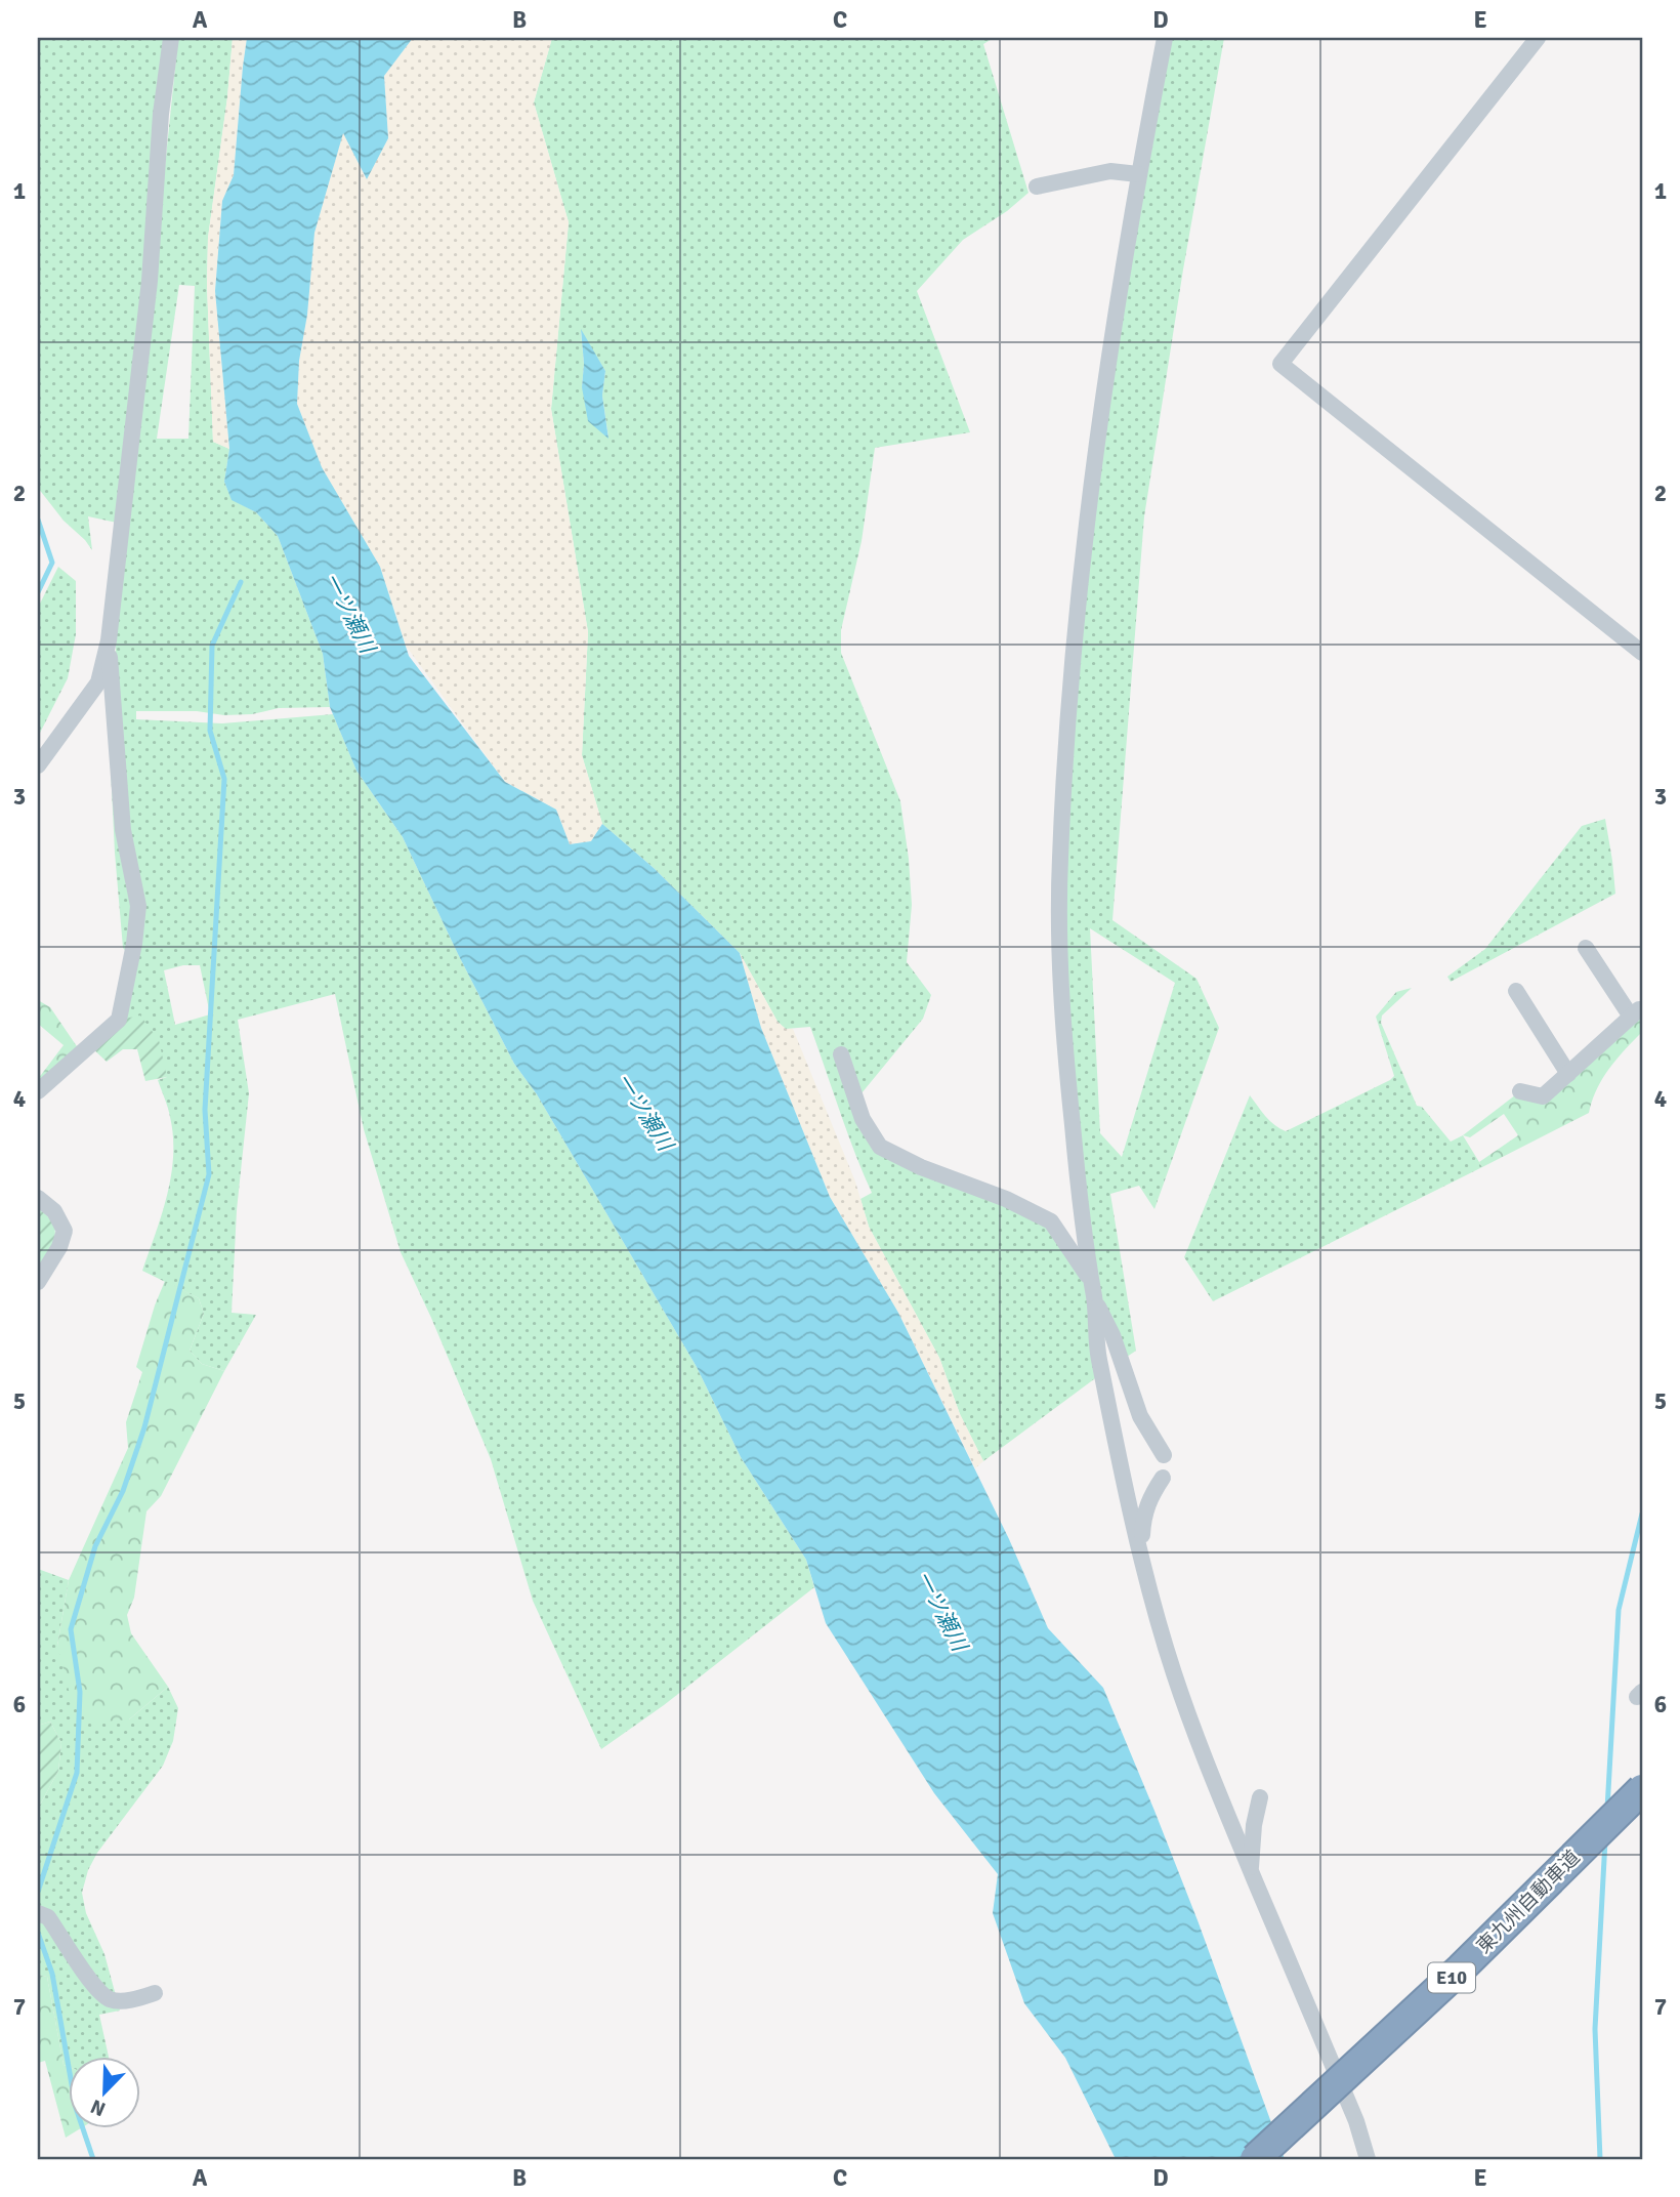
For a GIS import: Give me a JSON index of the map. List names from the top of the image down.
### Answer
{
  "streets": {
    "highway": ["東九州自動車道", "E10"]
  },
  "water": ["一ツ瀬川"],
  "north": "bottom left",
  "grid": {
    "columns": [
      "A",
      "B",
      "C",
      "D",
      "E"
    ],
    "rows": [
      "1",
      "2",
      "3",
      "4",
      "5",
      "6",
      "7"
    ]
  }
}
